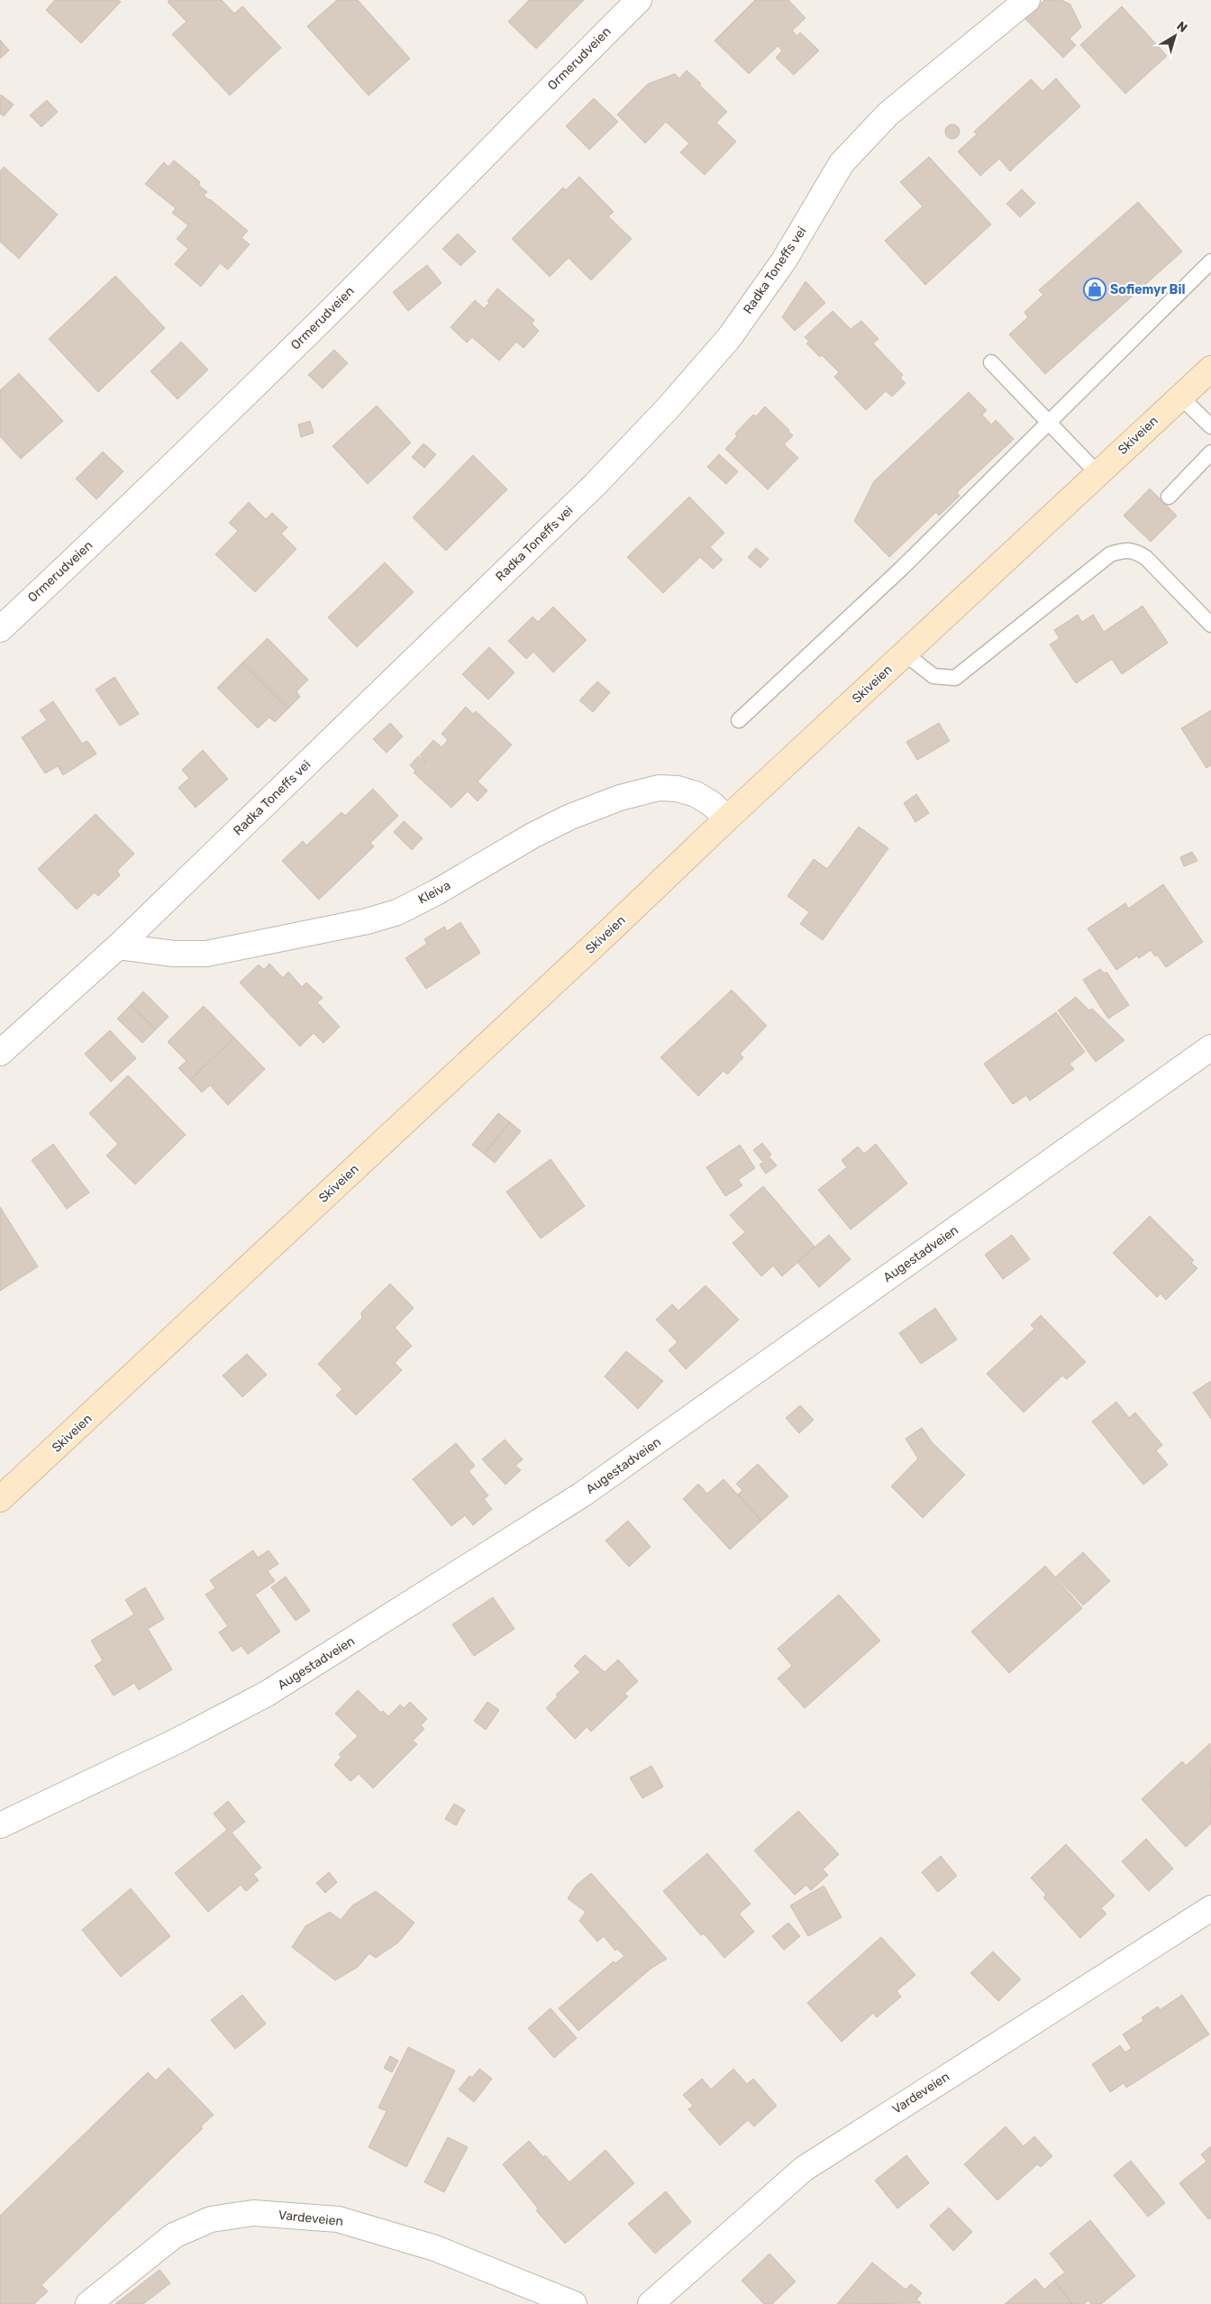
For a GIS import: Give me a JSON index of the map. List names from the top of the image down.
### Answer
{
  "streets": {
    "main road": ["Skiveien"],
    "street": [
      "Ormerudveien",
      "Radka Toneffs vei",
      "Kleiva",
      "Augestadveien",
      "Vardeveien"
    ]
  },
  "crossings": [
    ["Radka Toneffs vei", "Kleiva"],
    ["Skiveien", "Kleiva"]
  ],
  "places": {
    "shop": ["Sofiemyr Bil"]
  },
  "north": "top right"
}
